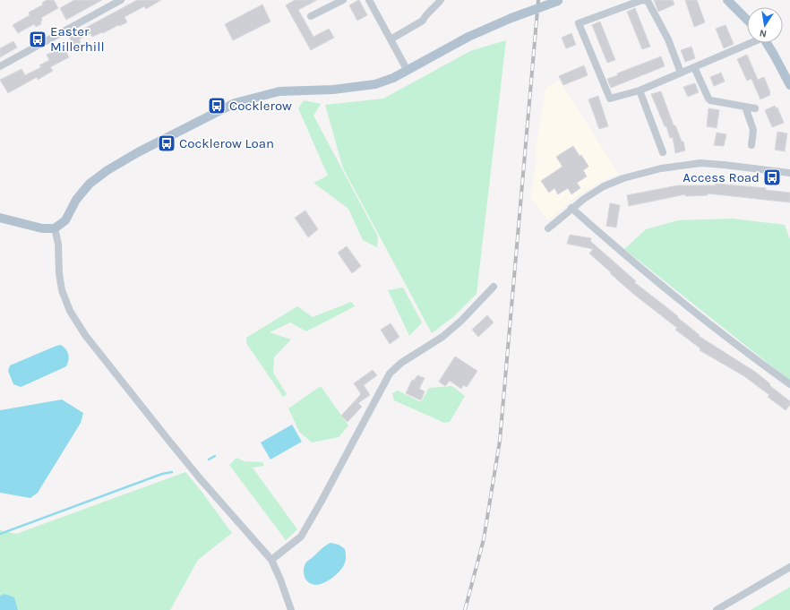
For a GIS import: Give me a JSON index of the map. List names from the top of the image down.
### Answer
{
  "places": {
    "bus stop": [
      "Easter Millerhill",
      "Cocklerow",
      "Cocklerow Loan",
      "Access Road"
    ]
  },
  "north": "bottom"
}
